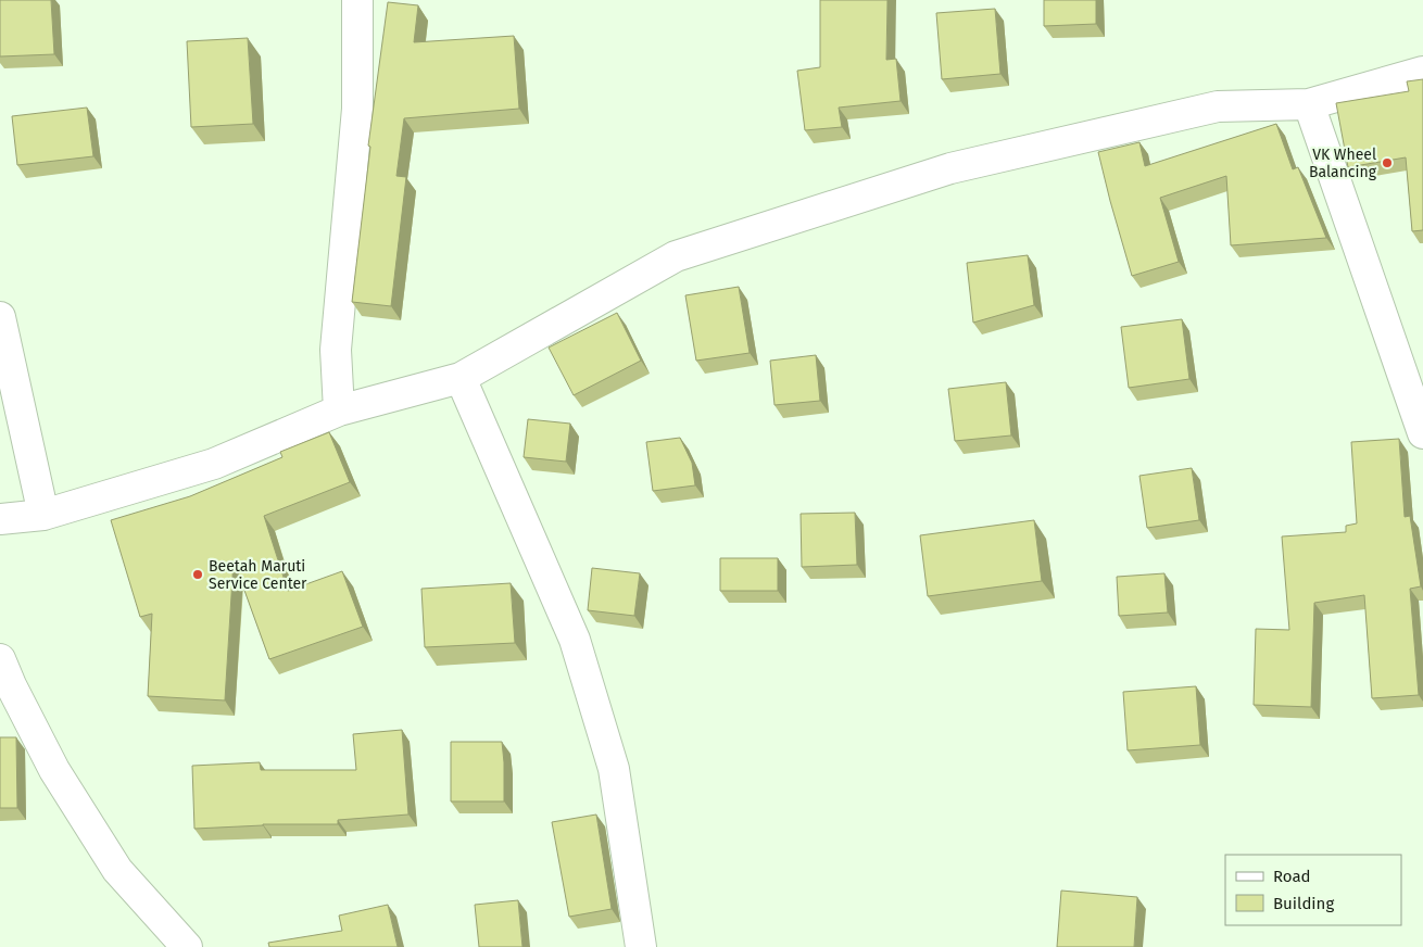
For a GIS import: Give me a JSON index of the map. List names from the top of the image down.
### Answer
{
  "places": ["VK Wheel Balancing", "Beetah Maruti Service Center"],
  "legend": ["Road", "Building"]
}
